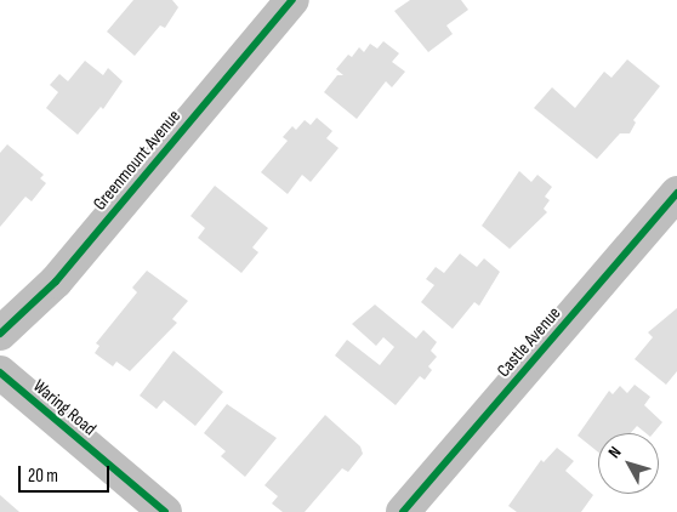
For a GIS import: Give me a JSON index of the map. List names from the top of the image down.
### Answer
{
  "streets": {
    "street": ["Greenmount Avenue", "Castle Avenue", "Waring Road"]
  },
  "scale_bar": "20 m",
  "north": "top left"
}
